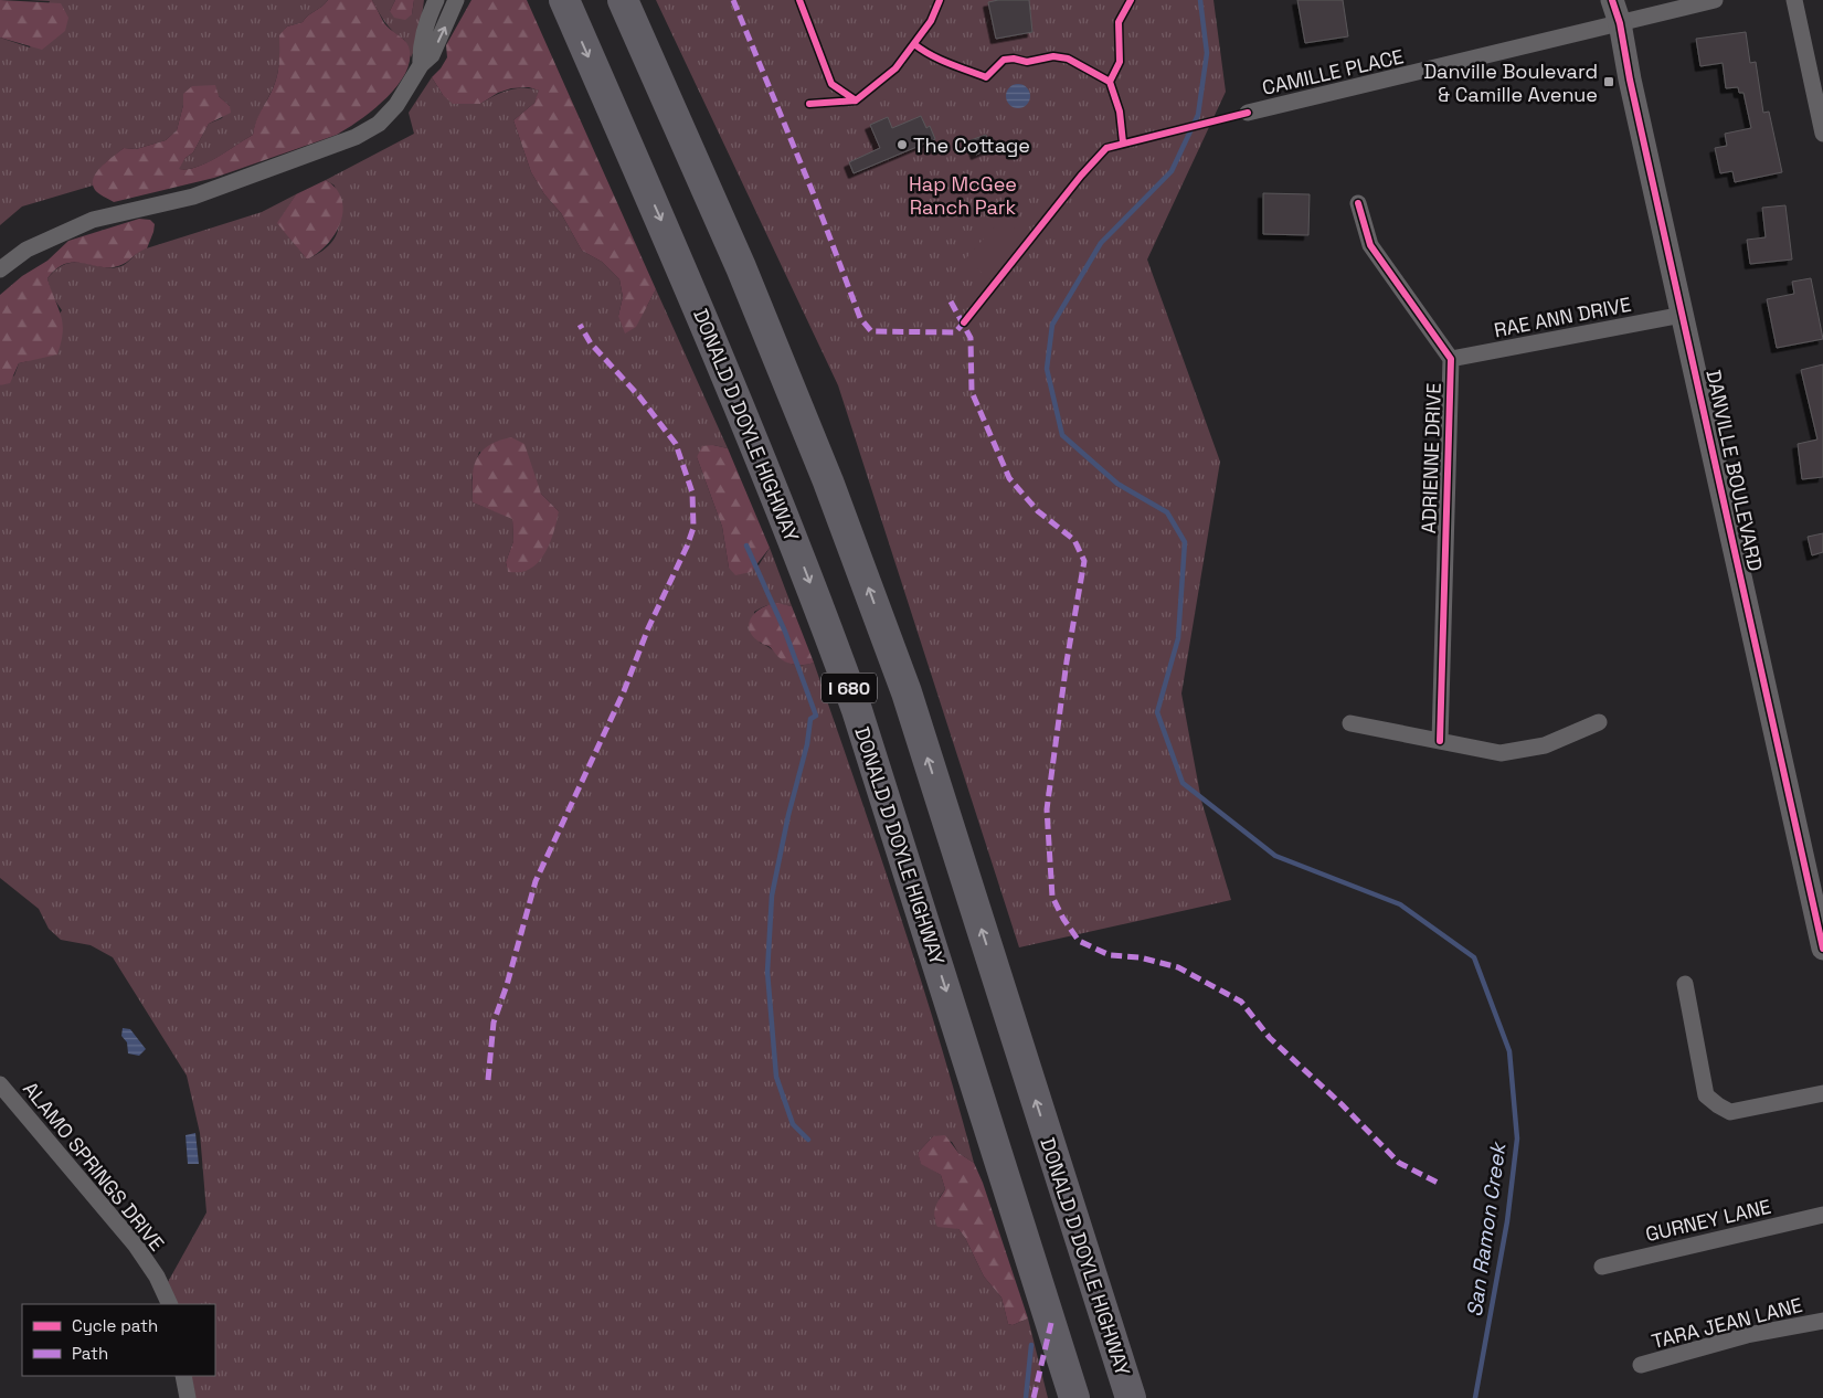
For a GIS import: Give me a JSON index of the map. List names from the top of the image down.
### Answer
{
  "streets": {
    "highway": ["DONALD D DOYLE HIGHWAY", "I 680"],
    "main road": ["DANVILLE BOULEVARD"],
    "street": [
      "CAMILLE PLACE",
      "RAE ANN DRIVE",
      "ADRIENNE DRIVE",
      "ALAMO SPRINGS DRIVE",
      "GURNEY LANE",
      "TARA JEAN LANE"
    ]
  },
  "crossings": [
    ["CAMILLE PLACE", "DANVILLE BOULEVARD"],
    ["RAE ANN DRIVE", "ADRIENNE DRIVE"],
    ["RAE ANN DRIVE", "DANVILLE BOULEVARD"]
  ],
  "water": ["San Ramon Creek"],
  "parks": ["Hap McGee Ranch Park"],
  "places": {
    "transit": ["Danville Boulevard & Camille Avenue"],
    "other": ["The Cottage"]
  },
  "legend": ["Cycle path", "Path"]
}
